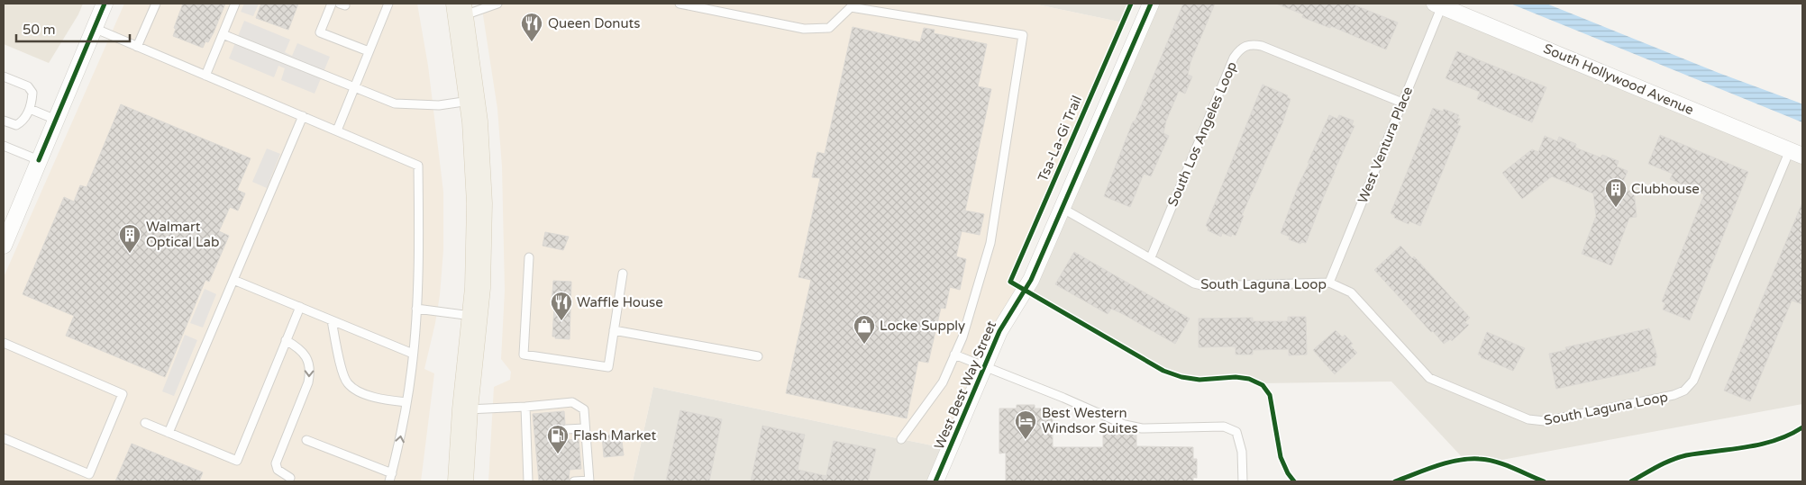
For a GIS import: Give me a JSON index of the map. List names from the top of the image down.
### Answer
{
  "streets": {
    "street": ["South Hollywood Avenue", "West Best Way Street"],
    "lane": ["South Los Angeles Loop", "West Ventura Place", "South Laguna Loop"],
    "cycle path": ["Tsa-La-Gi Trail"]
  },
  "crossings": [
    ["South Hollywood Avenue", "West Ventura Place"],
    ["South Hollywood Avenue", "South Laguna Loop"],
    ["South Los Angeles Loop", "West Ventura Place"],
    ["South Los Angeles Loop", "South Laguna Loop"],
    ["West Ventura Place", "South Laguna Loop"],
    ["South Laguna Loop", "West Best Way Street"]
  ],
  "places": {
    "restaurant": ["Queen Donuts", "Waffle House"],
    "building": ["Clubhouse", "Walmart Optical Lab"],
    "shop": ["Locke Supply"],
    "hotel": ["Best Western Windsor Suites"],
    "fuel station": ["Flash Market"]
  },
  "scale_bar": "50 m"
}
